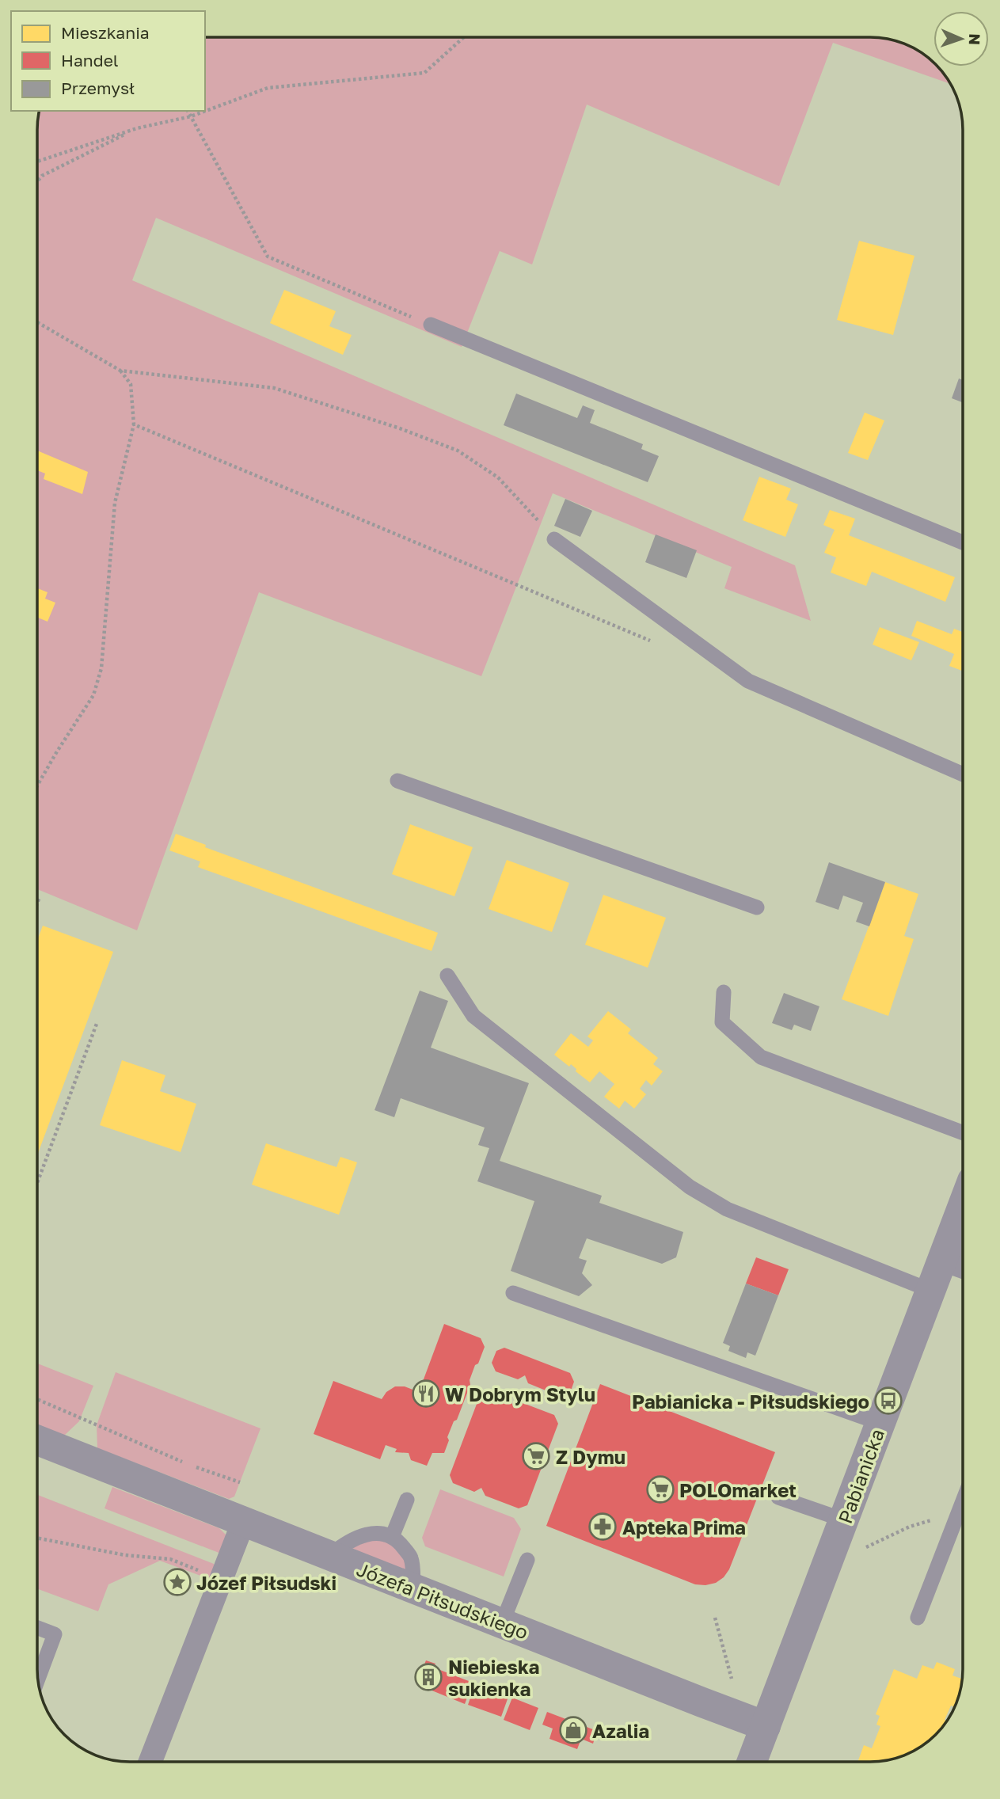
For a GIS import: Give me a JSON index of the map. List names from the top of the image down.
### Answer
{
  "streets": {
    "street": ["Pabianicka", "Józefa Piłsudskiego"]
  },
  "crossings": [
    ["Pabianicka", "Józefa Piłsudskiego"]
  ],
  "places": {
    "restaurant": ["W Dobrym Stylu"],
    "bus stop": ["Pabianicka - Piłsudskiego"],
    "supermarket": ["Z Dymu", "POLOmarket"],
    "pharmacy": ["Apteka Prima"],
    "place": ["Józef Piłsudski"],
    "building": ["Niebieska sukienka"],
    "shop": ["Azalia"]
  },
  "legend": ["Mieszkania", "Handel", "Przemysł"],
  "north": "right"
}
